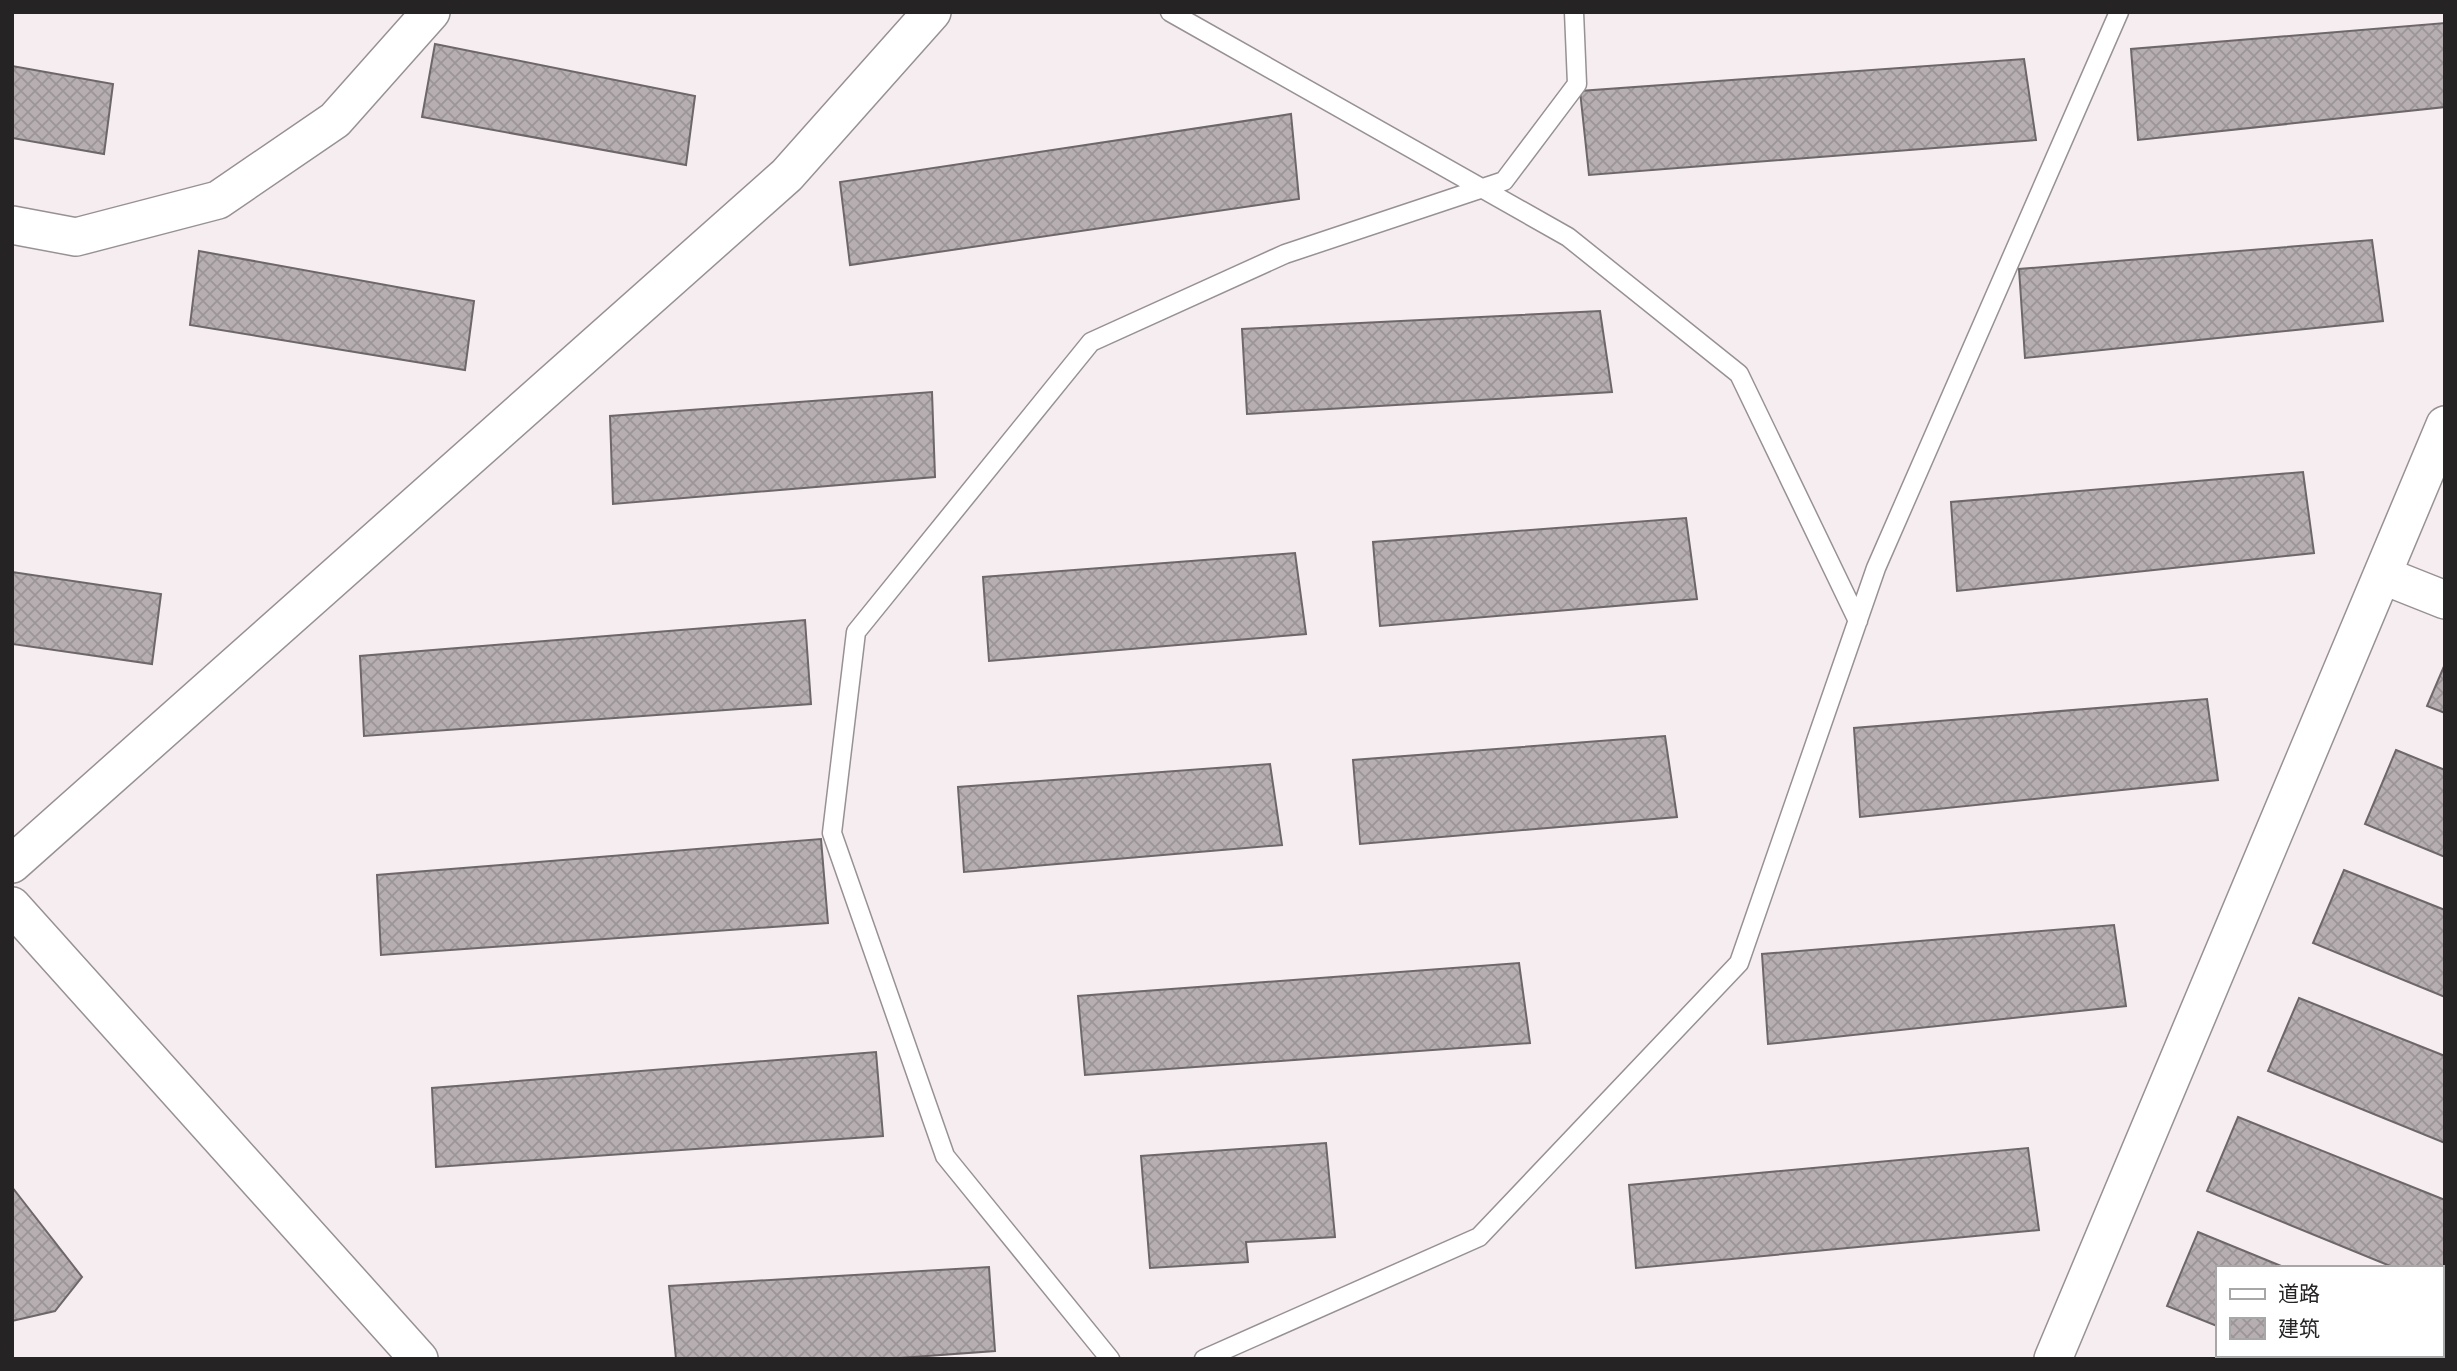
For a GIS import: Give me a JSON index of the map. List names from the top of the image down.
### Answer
{
  "legend": ["道路", "建筑"]
}
